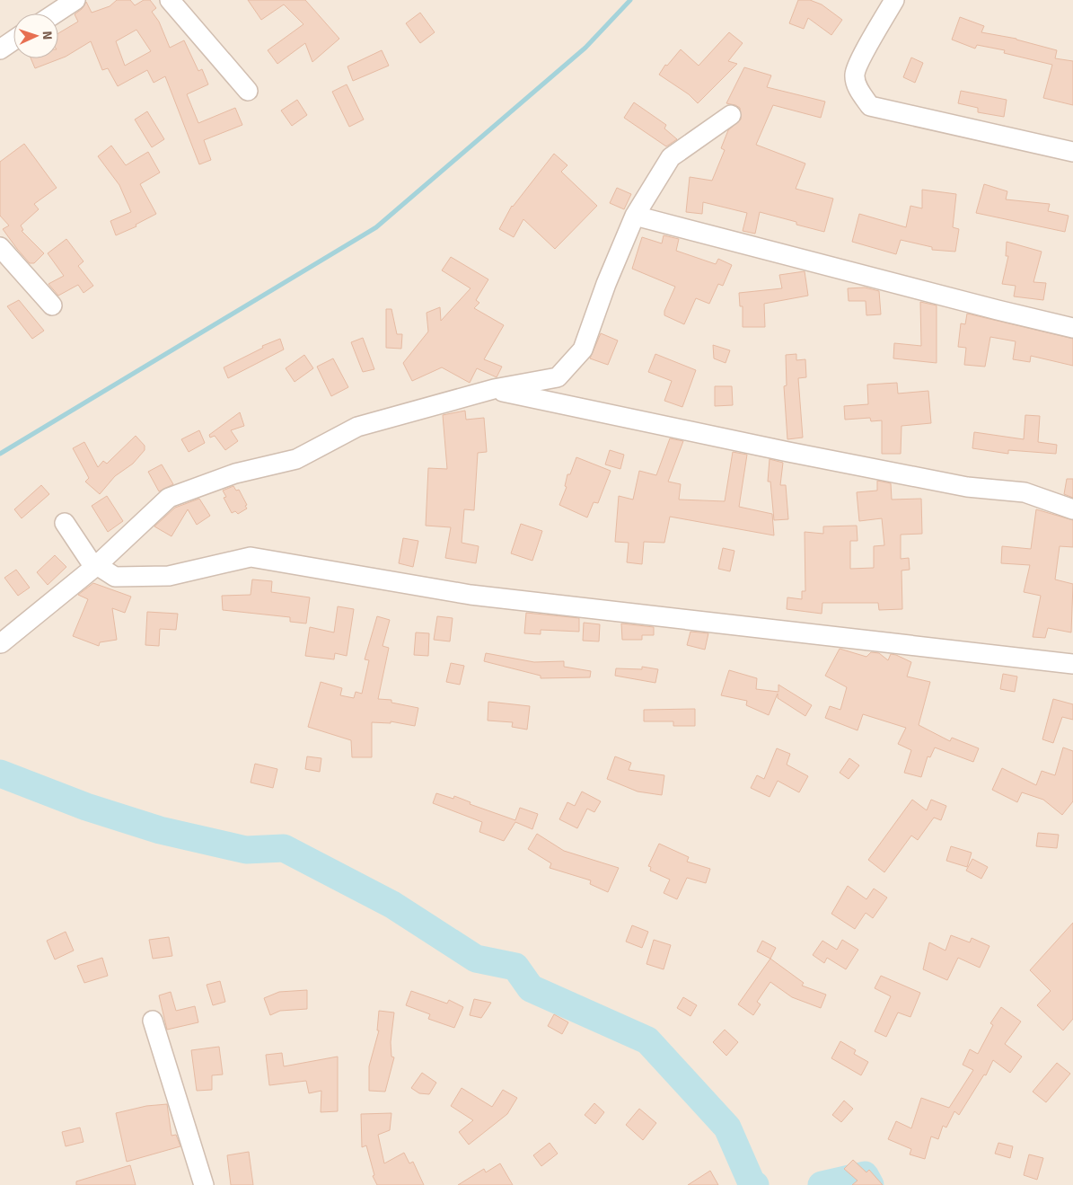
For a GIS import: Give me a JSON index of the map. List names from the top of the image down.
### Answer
{
  "north": "right"
}
